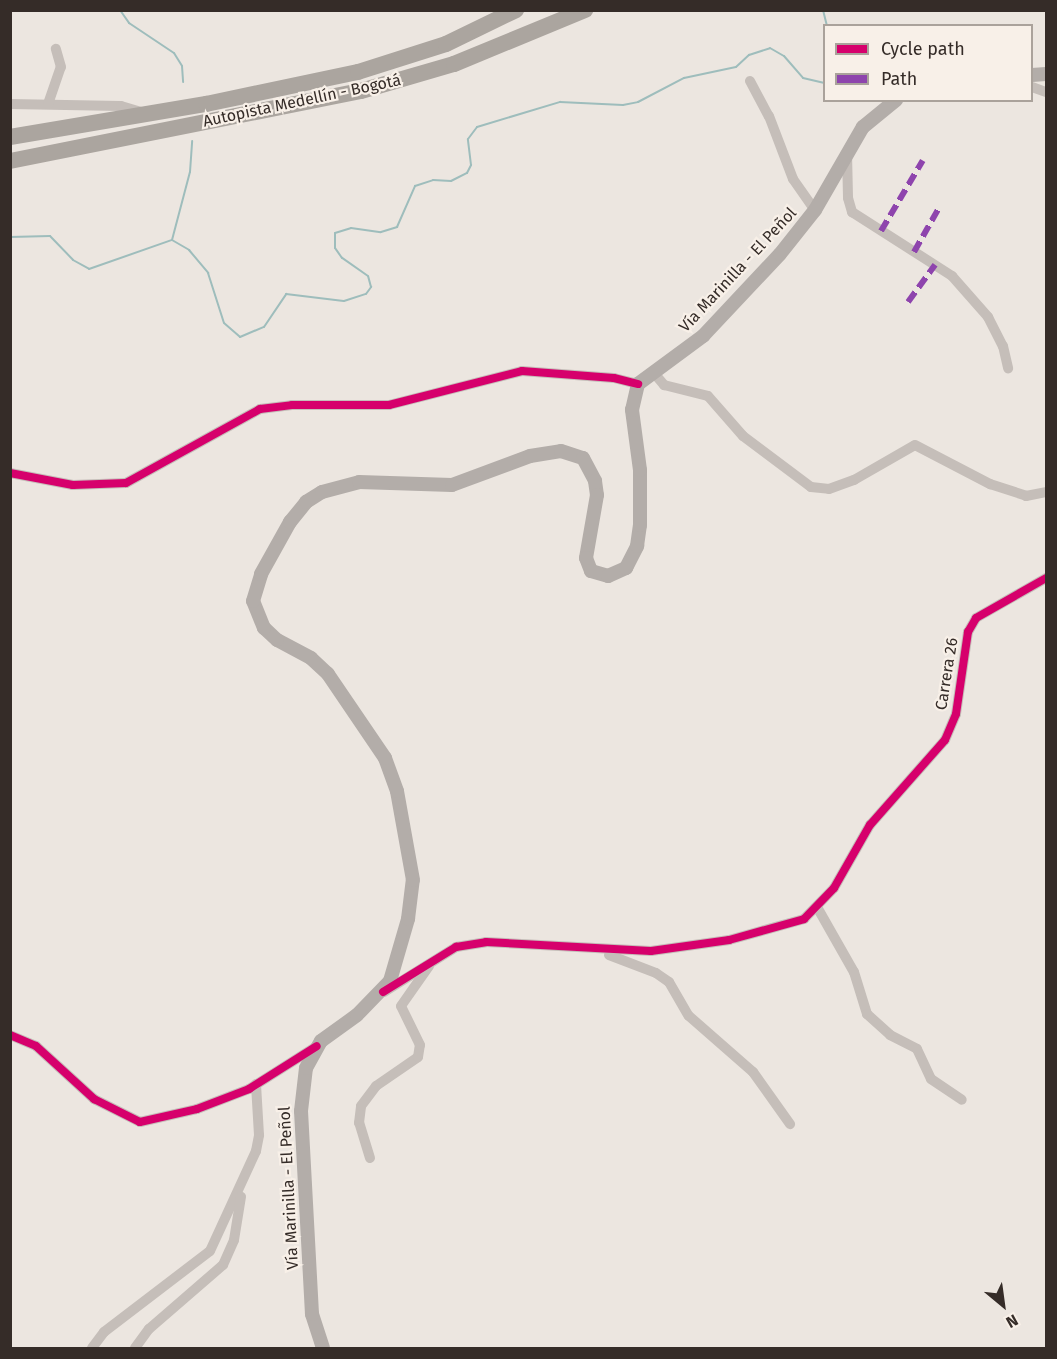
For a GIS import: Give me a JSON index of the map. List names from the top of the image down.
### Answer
{
  "streets": {
    "highway": ["Autopista Medellín - Bogotá"],
    "main road": ["Vía Marinilla - El Peñol"],
    "street": ["Carrera 26"]
  },
  "legend": ["Cycle path", "Path"],
  "north": "bottom right"
}
